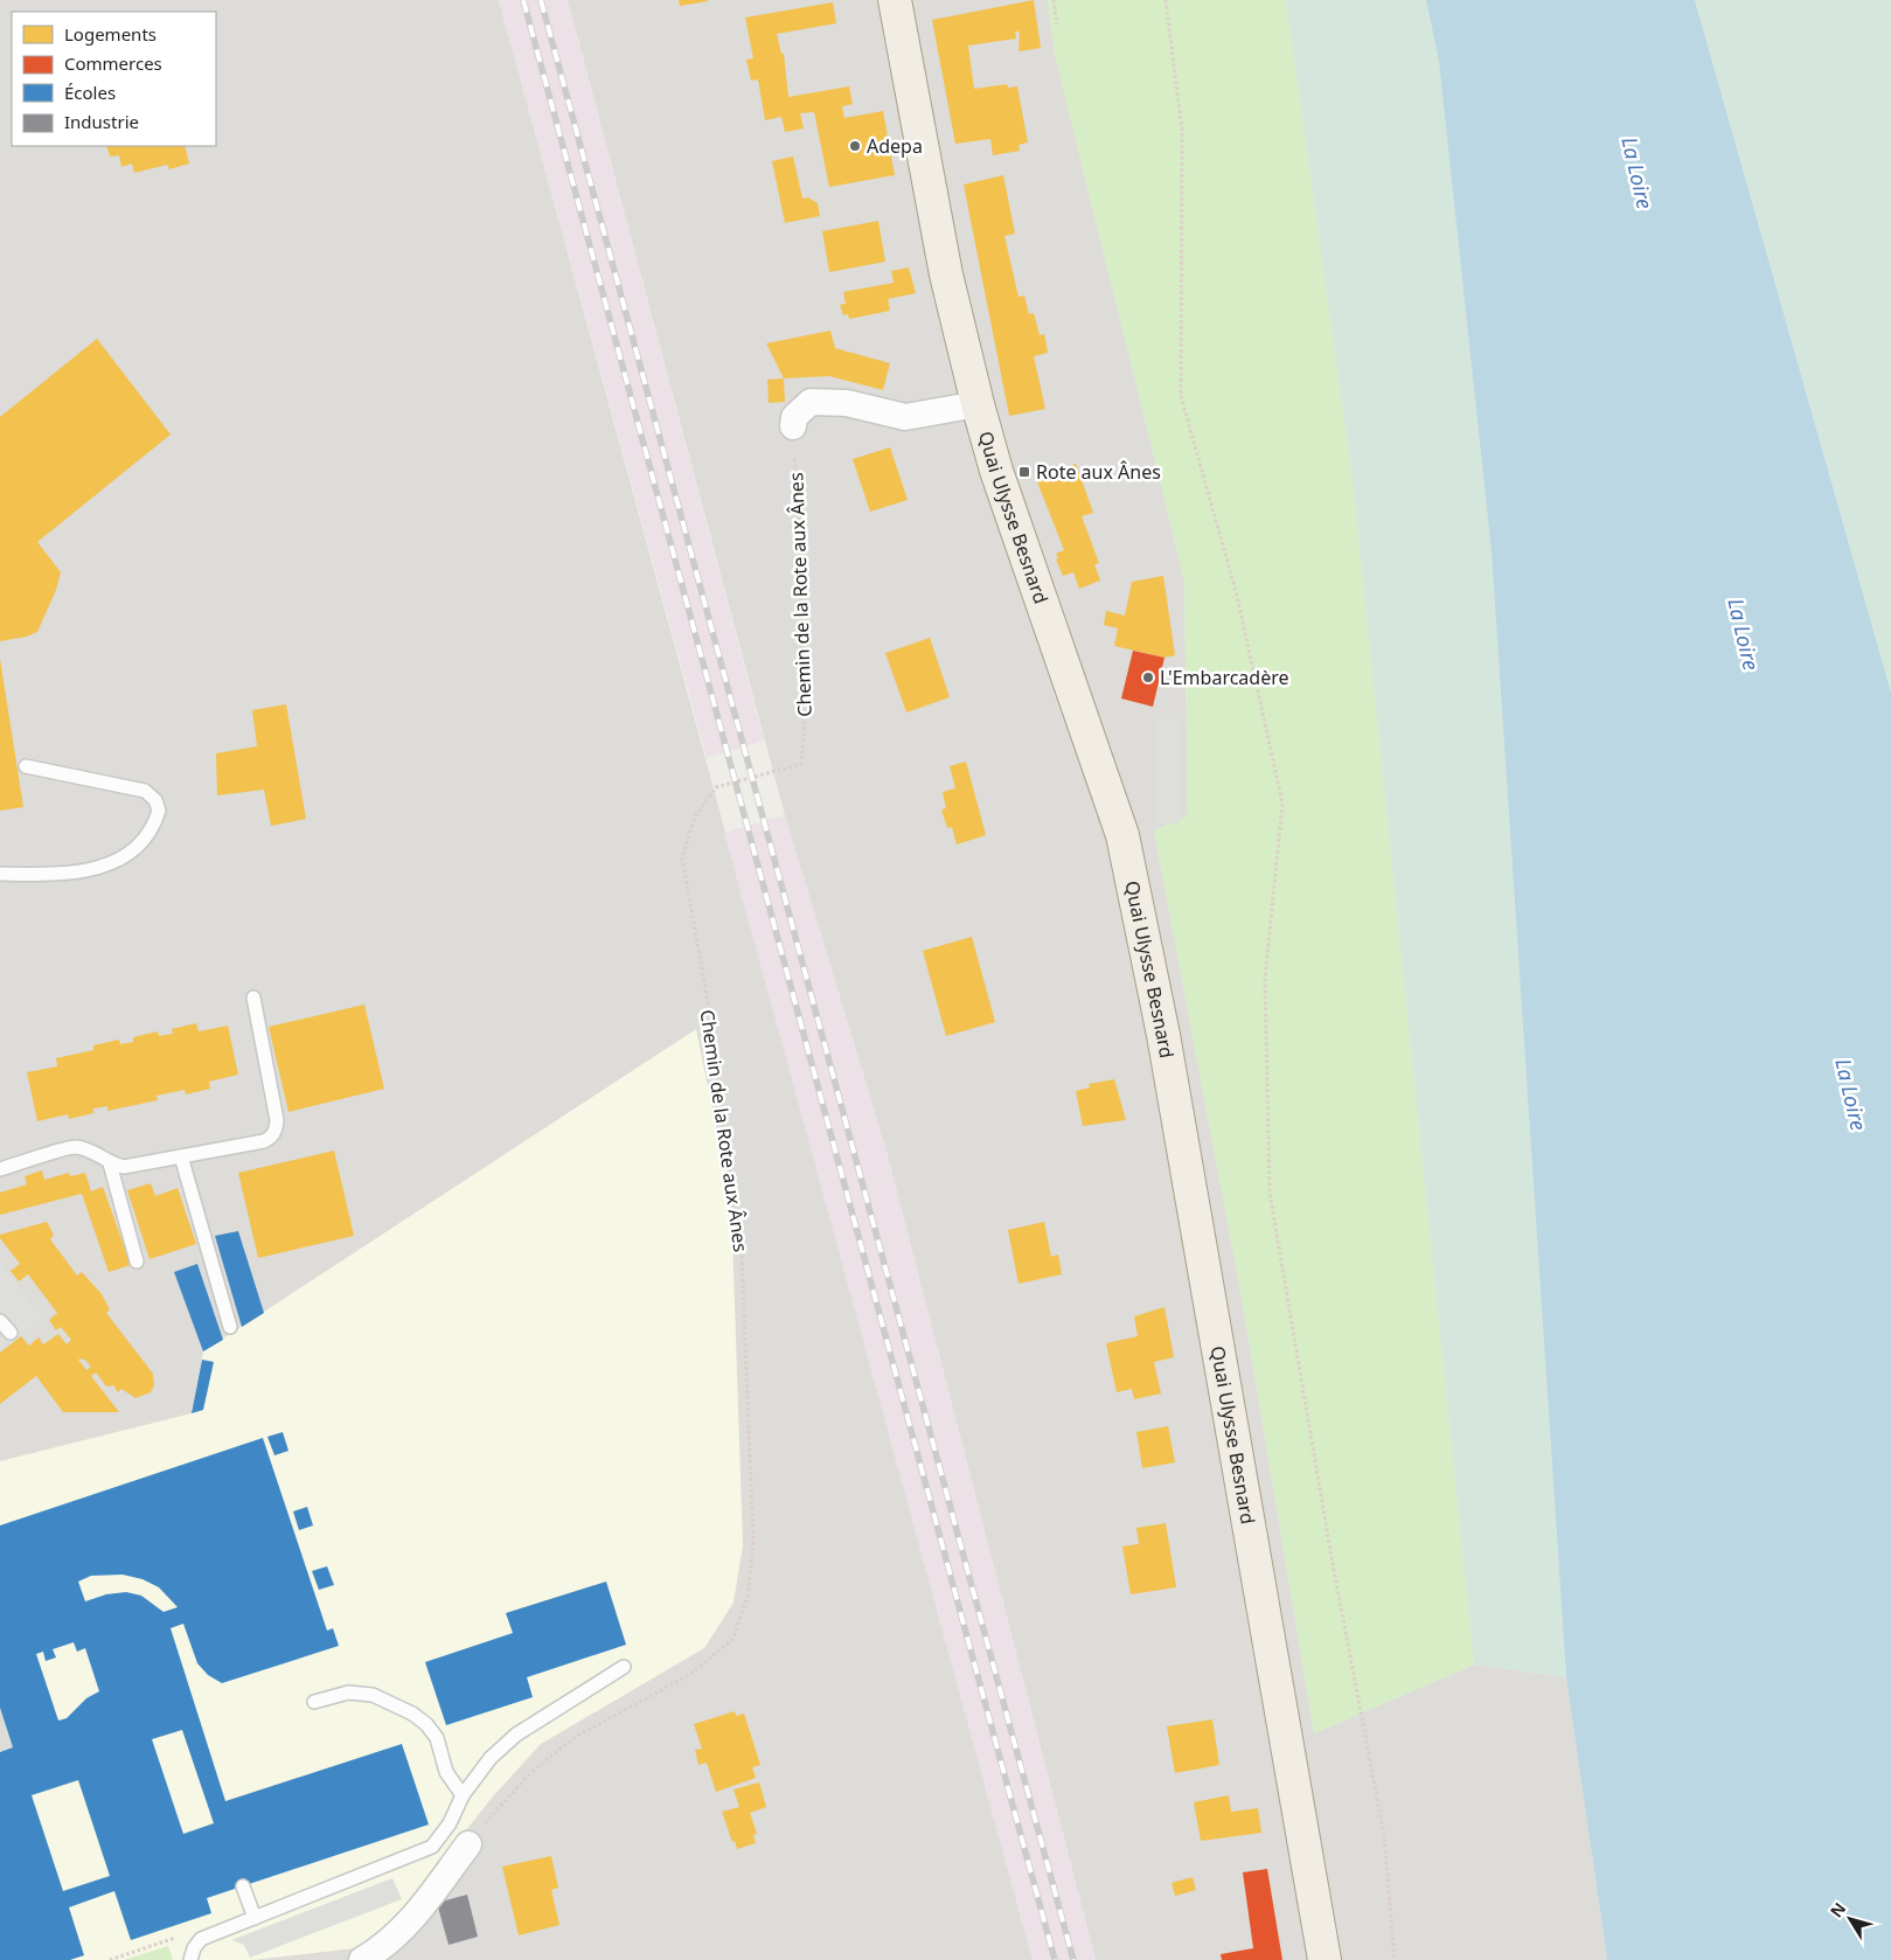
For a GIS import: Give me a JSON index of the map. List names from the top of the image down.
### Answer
{
  "streets": {
    "main road": ["Quai Ulysse Besnard"],
    "path": ["Chemin de la Rote aux Ânes"]
  },
  "water": ["La Loire"],
  "places": {
    "other": ["Adepa", "L'Embarcadère"],
    "transit": ["Rote aux Ânes"]
  },
  "legend": [
    "Logements",
    "Commerces",
    "Écoles",
    "Industrie"
  ],
  "north": "top left"
}
